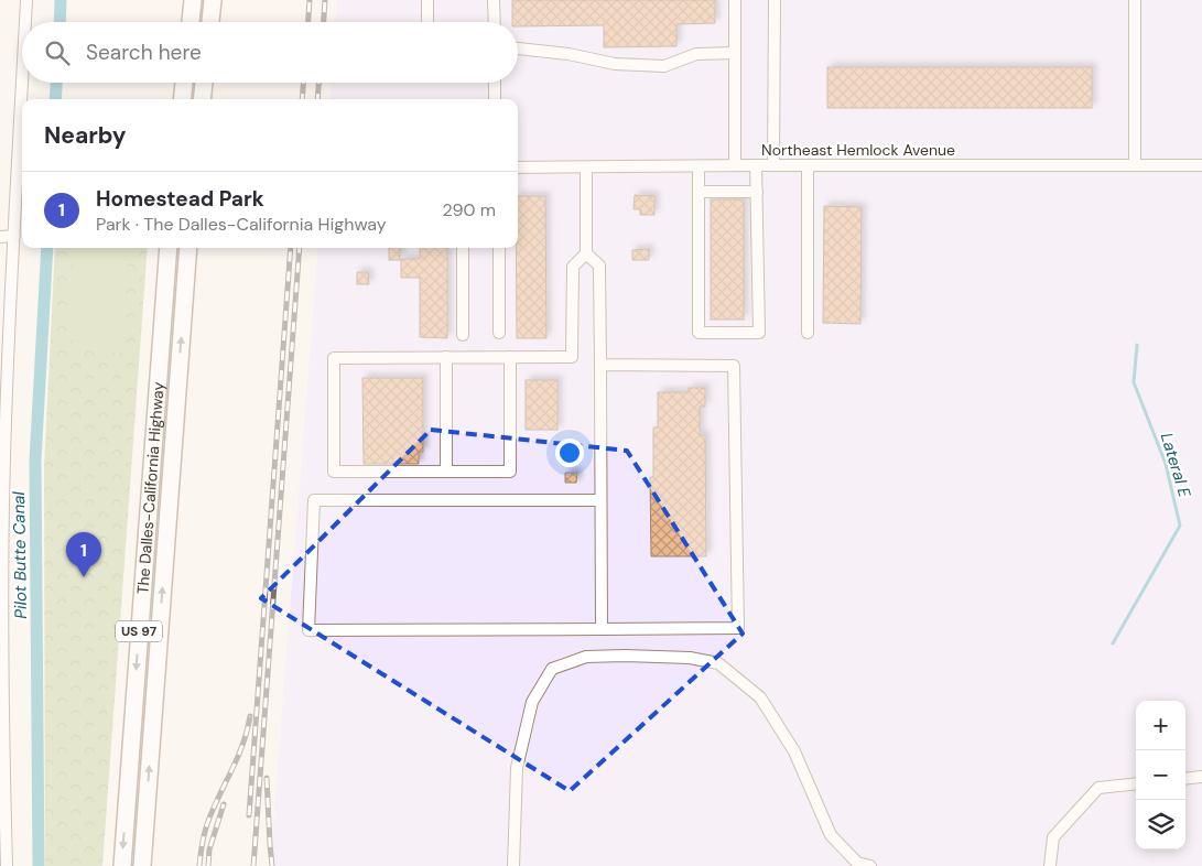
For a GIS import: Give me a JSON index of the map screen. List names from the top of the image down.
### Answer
{
  "streets": {
    "highway": ["The Dalles-California Highway", "US 97"],
    "street": ["Northeast Hemlock Avenue"]
  },
  "water": ["Lateral E", "Pilot Butte Canal"],
  "page": {
    "search": "Search here",
    "heading": "Nearby",
    "list": [
      {
        "mark": "1",
        "name": "Homestead Park",
        "note": "Park · The Dalles-California Highway",
        "value": "290 m"
      }
    ],
    "pins": "1",
    "map_buttons": ["+", "−"]
  }
}
